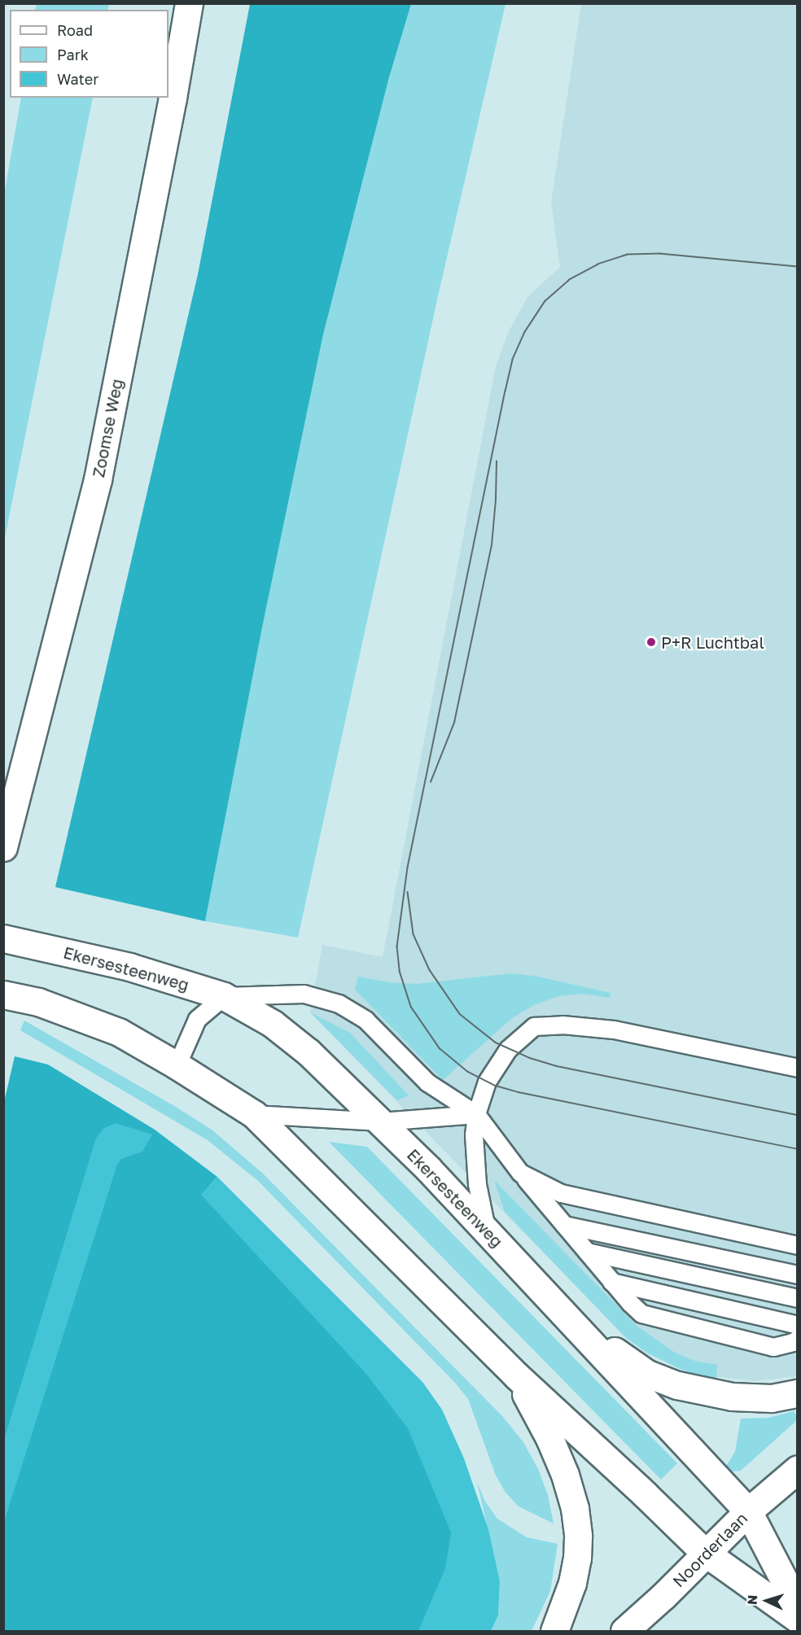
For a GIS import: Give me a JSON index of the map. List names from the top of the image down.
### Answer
{
  "streets": {
    "main road": ["Zoomse Weg", "Ekersesteenweg", "Noorderlaan"]
  },
  "crossings": [
    ["Ekersesteenweg", "Noorderlaan"]
  ],
  "places": ["P+R Luchtbal"],
  "legend": ["Road", "Park", "Water"],
  "north": "left"
}
